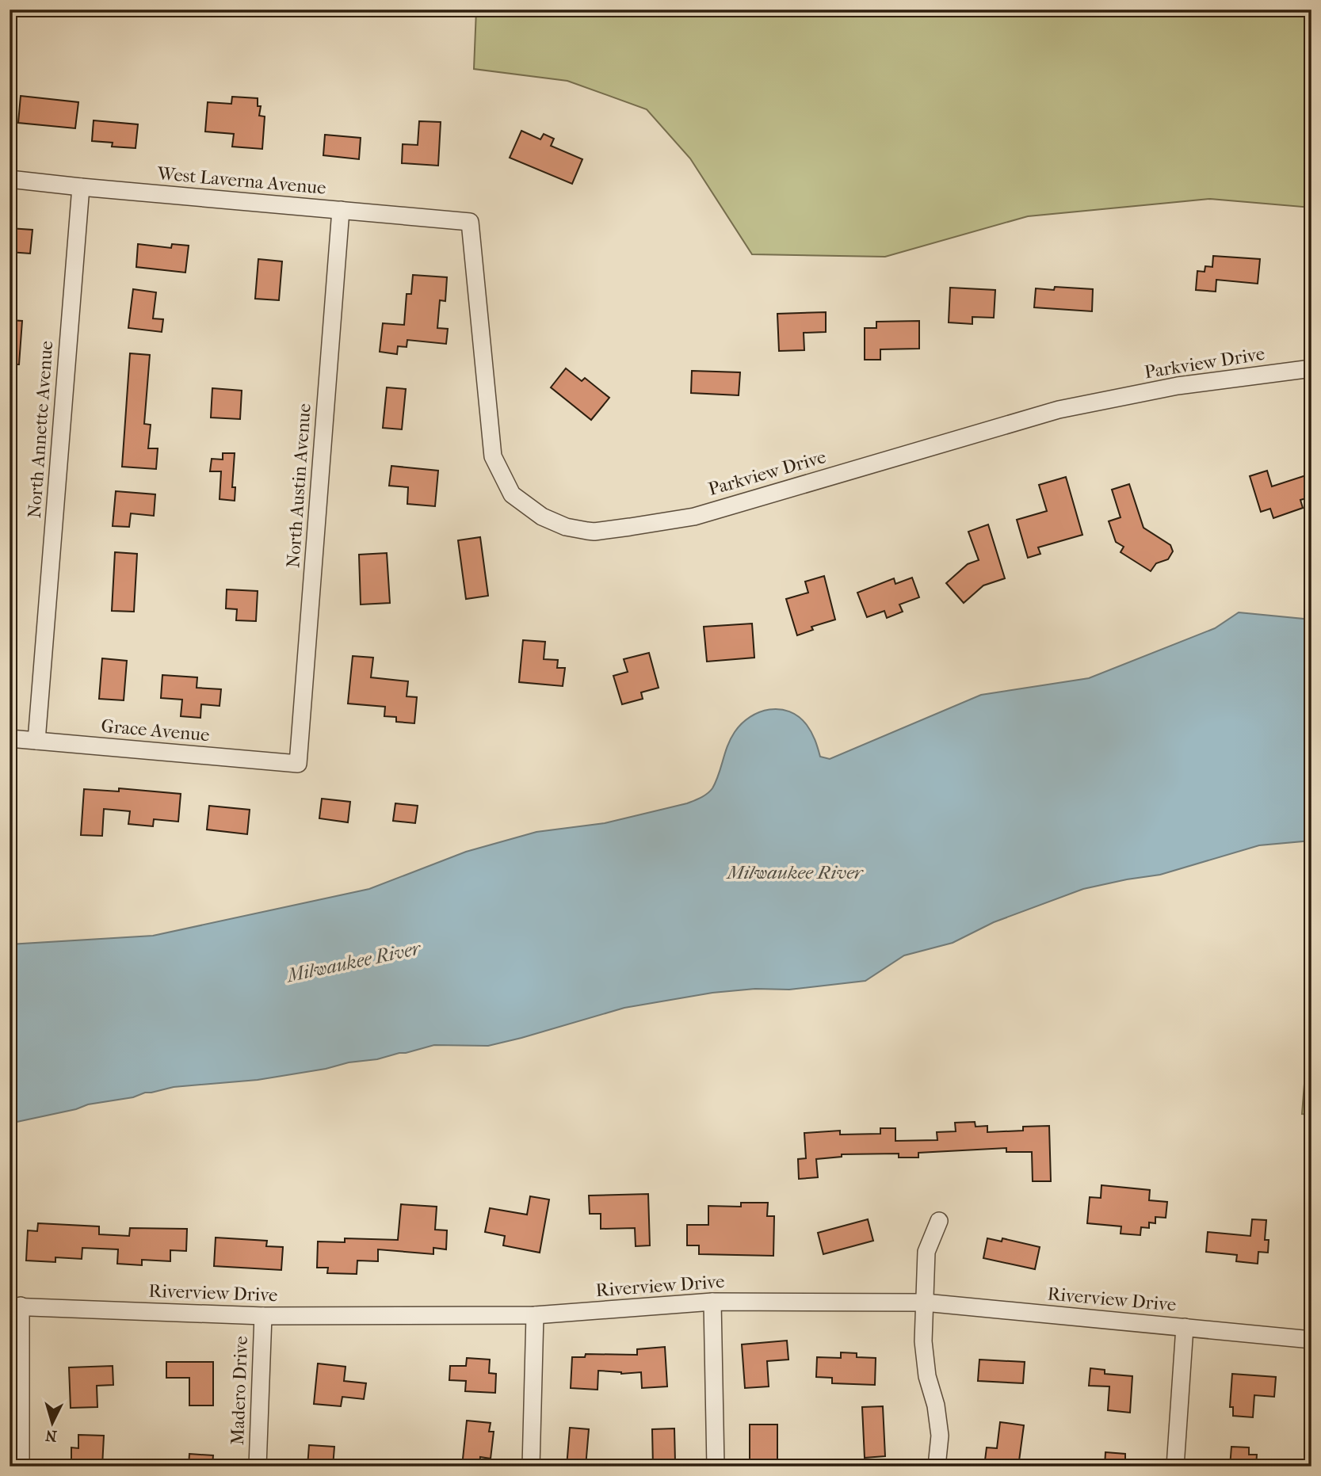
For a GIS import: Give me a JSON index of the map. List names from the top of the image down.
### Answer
{
  "streets": {
    "street": [
      "West Laverna Avenue",
      "Parkview Drive",
      "North Annette Avenue",
      "North Austin Avenue",
      "Grace Avenue",
      "Riverview Drive",
      "Madero Drive"
    ]
  },
  "crossings": [
    ["West Laverna Avenue", "Parkview Drive"],
    ["West Laverna Avenue", "North Annette Avenue"],
    ["West Laverna Avenue", "North Austin Avenue"],
    ["North Annette Avenue", "Grace Avenue"],
    ["North Austin Avenue", "Grace Avenue"],
    ["Riverview Drive", "Madero Drive"]
  ],
  "water": ["Milwaukee River"],
  "north": "bottom"
}
